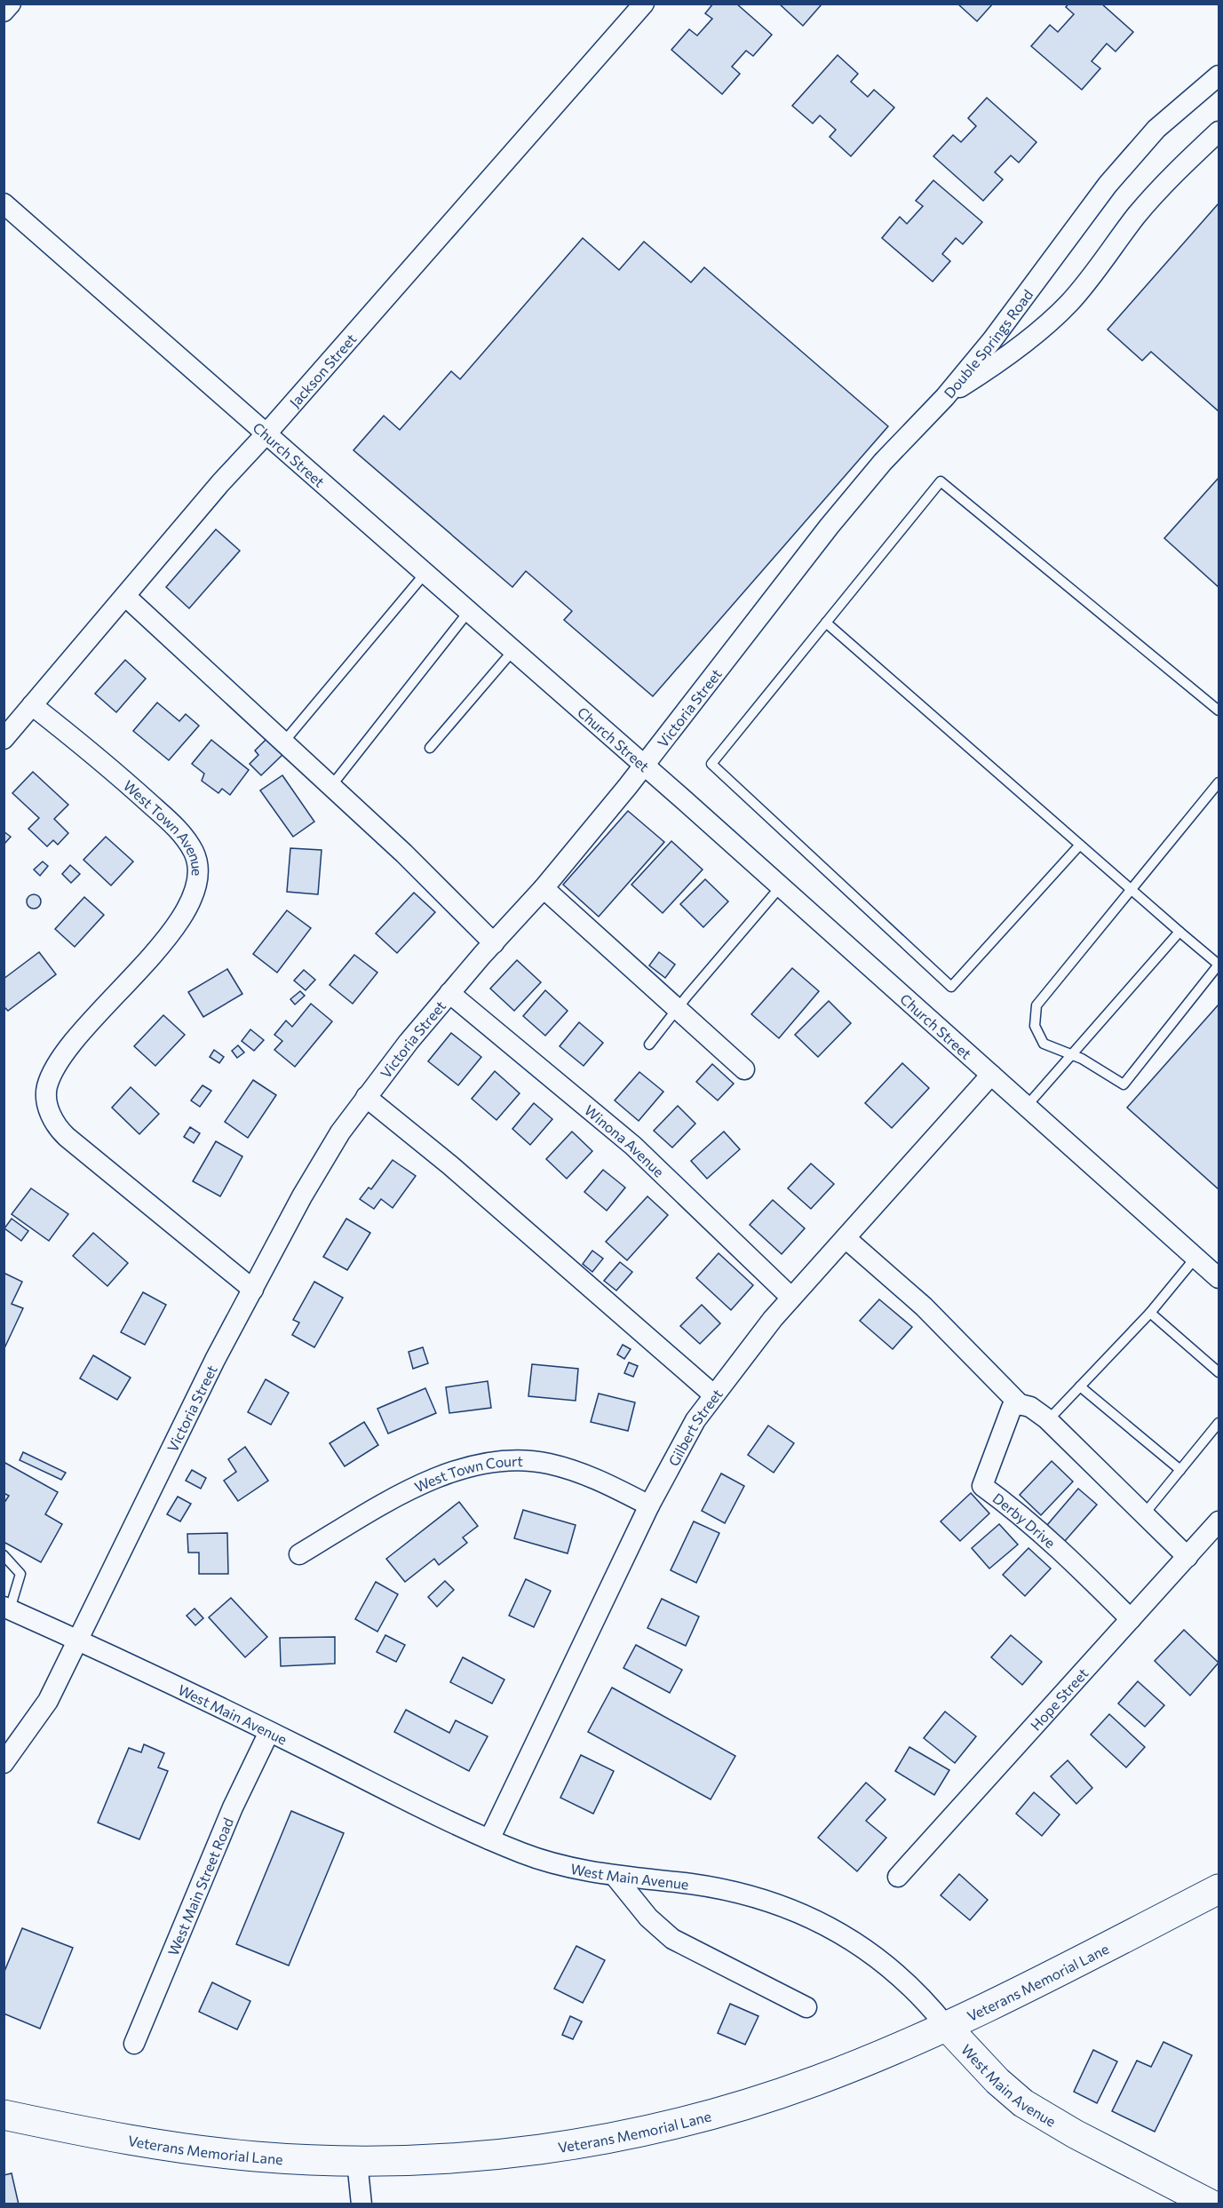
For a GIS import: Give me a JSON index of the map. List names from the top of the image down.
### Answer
{
  "streets": {
    "main road": ["Veterans Memorial Lane"],
    "street": [
      "Double Springs Road",
      "Jackson Street",
      "Church Street",
      "Victoria Street",
      "West Town Avenue",
      "Winona Avenue",
      "Gilbert Street",
      "West Town Court",
      "Derby Drive",
      "Hope Street",
      "West Main Avenue",
      "West Main Street Road"
    ]
  },
  "crossings": [
    ["Double Springs Road", "Victoria Street"],
    ["Jackson Street", "Church Street"],
    ["Jackson Street", "West Town Avenue"],
    ["Church Street", "Victoria Street"],
    ["Church Street", "Gilbert Street"],
    ["Victoria Street", "West Town Avenue"],
    ["Victoria Street", "Winona Avenue"],
    ["Victoria Street", "West Main Avenue"],
    ["Winona Avenue", "Gilbert Street"],
    ["Gilbert Street", "West Town Court"],
    ["Gilbert Street", "West Main Avenue"],
    ["Derby Drive", "Hope Street"],
    ["West Main Avenue", "West Main Street Road"],
    ["West Main Avenue", "Veterans Memorial Lane"]
  ]
}
